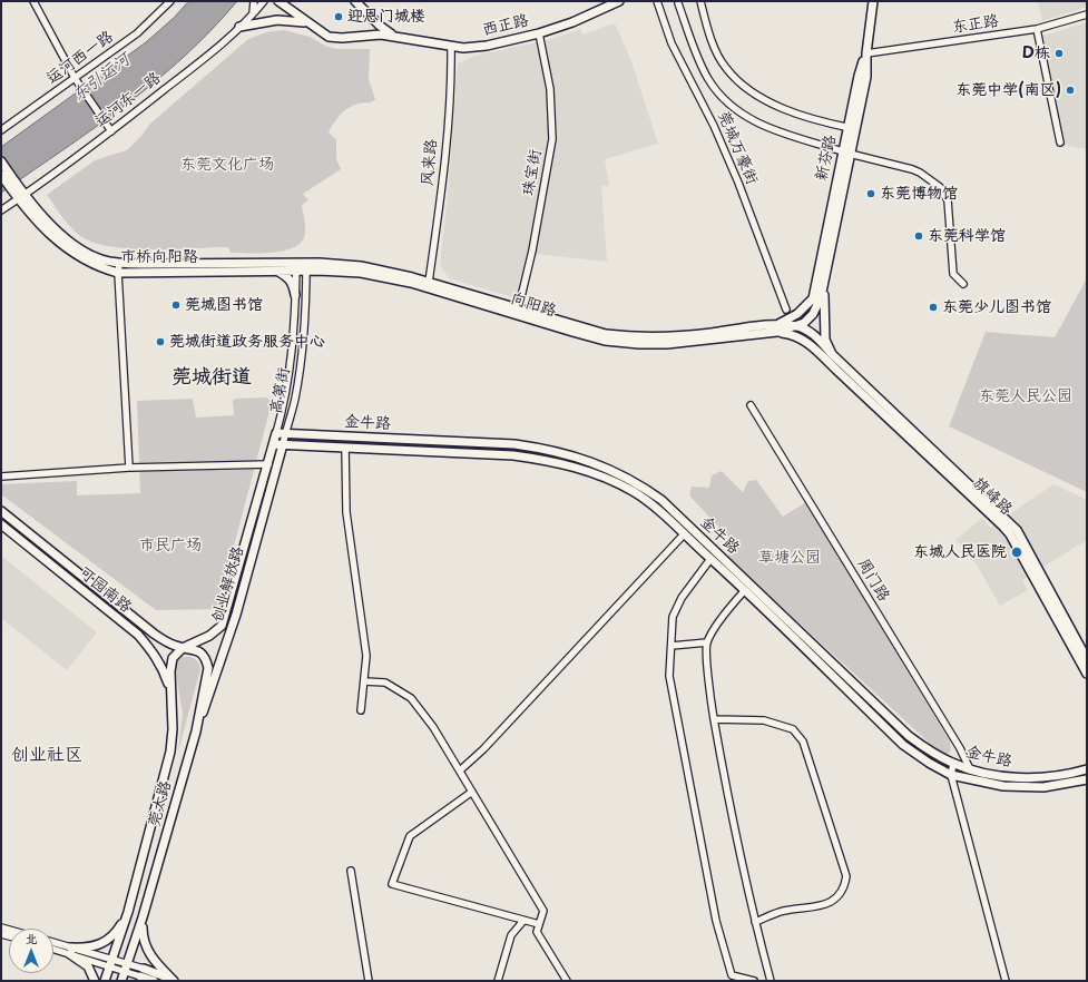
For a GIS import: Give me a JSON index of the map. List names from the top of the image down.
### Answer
{
  "streets": {
    "main road": [
      "西正路",
      "新芬路",
      "市桥向阳路",
      "向阳路",
      "高第街",
      "金牛路",
      "旗峰路",
      "创业解放路",
      "可园南路",
      "莞太路"
    ],
    "street": [
      "东正路",
      "运河西一路",
      "运河东一路",
      "莞城万豪街",
      "风来路",
      "珠宝街",
      "周门路"
    ]
  },
  "crossings": [
    ["东正路", "新芬路"],
    ["西正路", "风来路"],
    ["西正路", "珠宝街"],
    ["运河东一路", "市桥向阳路"],
    ["风来路", "向阳路"],
    ["珠宝街", "向阳路"],
    ["市桥向阳路", "向阳路"],
    ["向阳路", "高第街"],
    ["高第街", "金牛路"],
    ["高第街", "创业解放路"],
    ["金牛路", "周门路"],
    ["创业解放路", "可园南路"],
    ["创业解放路", "莞太路"],
    ["可园南路", "莞太路"]
  ],
  "districts": ["莞城街道", "创业社区"],
  "water": ["东引运河"],
  "parks": [
    "东莞文化广场",
    "东莞人民公园",
    "市民广场",
    "草塘公园"
  ],
  "places": [
    "迎恩门城楼",
    "D栋",
    "东莞中学(南区)",
    "东莞博物馆",
    "东莞科学馆",
    "莞城图书馆",
    "东莞少儿图书馆",
    "莞城街道政务服务中心",
    "东城人民医院"
  ],
  "north": "top"
}
